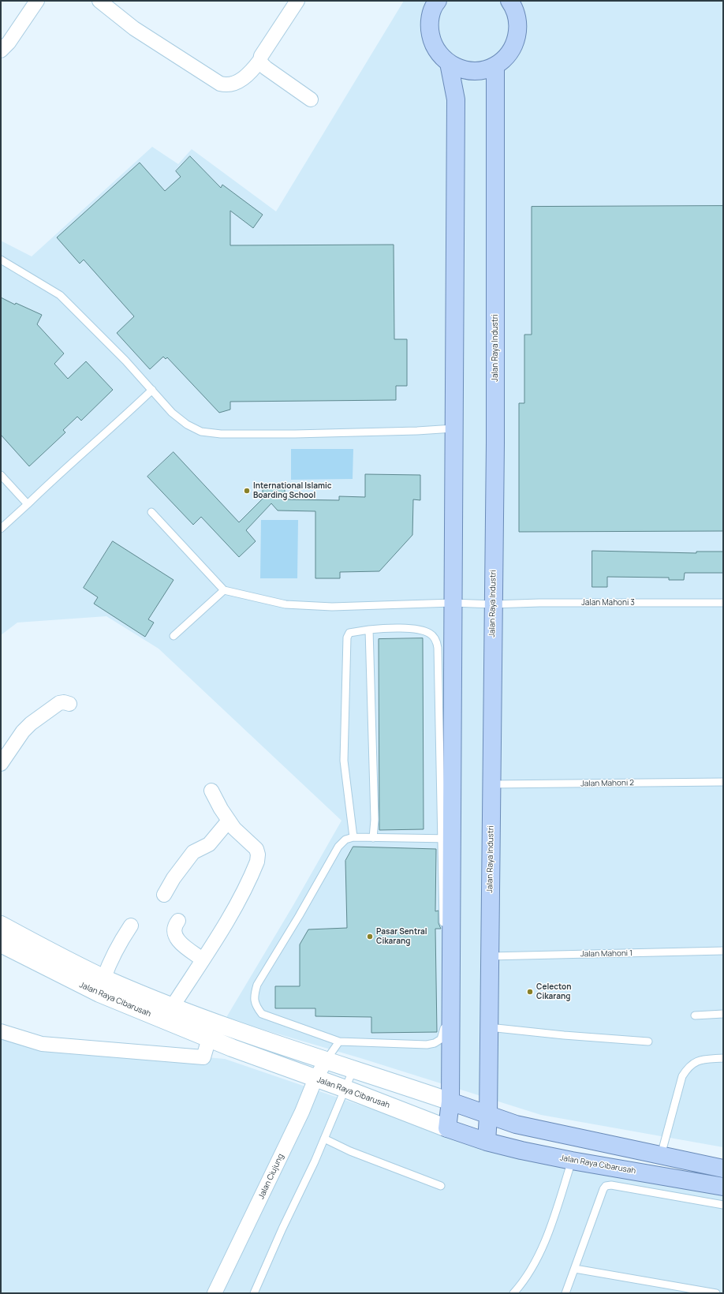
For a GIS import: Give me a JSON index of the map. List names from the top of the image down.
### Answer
{
  "streets": {
    "main road": ["Jalan Raya Industri", "Jalan Raya Cibarusah"],
    "street": ["Jalan Ciujung"],
    "lane": ["Jalan Mahoni 3", "Jalan Mahoni 2", "Jalan Mahoni 1"]
  },
  "crossings": [
    ["Jalan Raya Industri", "Jalan Mahoni 3"],
    ["Jalan Raya Industri", "Jalan Mahoni 2"],
    ["Jalan Raya Industri", "Jalan Mahoni 1"],
    ["Jalan Raya Industri", "Jalan Raya Cibarusah"],
    ["Jalan Raya Cibarusah", "Jalan Ciujung"]
  ],
  "places": ["International Islamic Boarding School", "Pasar Sentral Cikarang", "Celecton Cikarang"]
}
